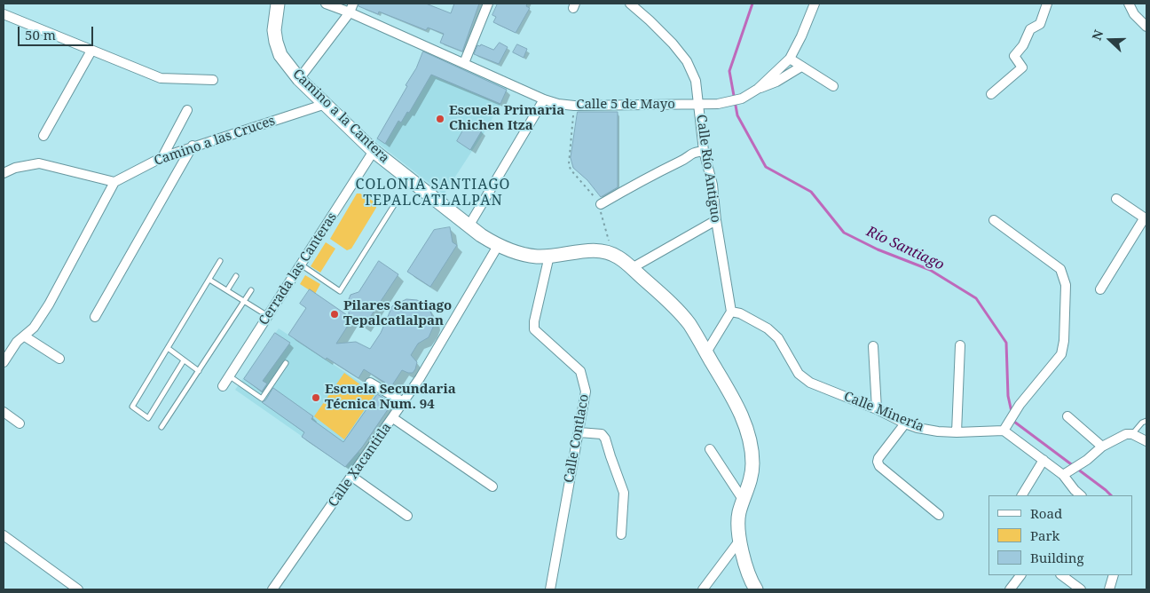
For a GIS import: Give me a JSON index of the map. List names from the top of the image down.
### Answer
{
  "streets": {
    "street": [
      "Calle 5 de Mayo",
      "Camino a la Cantera",
      "Camino a las Cruces",
      "Calle Río Antiguo",
      "Cerrada las Canteras",
      "Calle Minería",
      "Calle Contlaco",
      "Calle Xacantitla"
    ]
  },
  "crossings": [
    ["Calle 5 de Mayo", "Calle Río Antiguo"],
    ["Camino a la Cantera", "Camino a las Cruces"],
    ["Camino a la Cantera", "Cerrada las Canteras"],
    ["Camino a la Cantera", "Calle Contlaco"],
    ["Camino a la Cantera", "Calle Xacantitla"],
    ["Calle Río Antiguo", "Calle Minería"]
  ],
  "districts": ["COLONIA SANTIAGO TEPALCATLALPAN"],
  "water": ["Río Santiago"],
  "places": ["Escuela Primaria Chichen Itza", "Pilares Santiago Tepalcatlalpan", "Escuela Secundaria Técnica Num. 94"],
  "legend": ["Road", "Park", "Building"],
  "scale_bar": "50 m",
  "north": "left"
}
